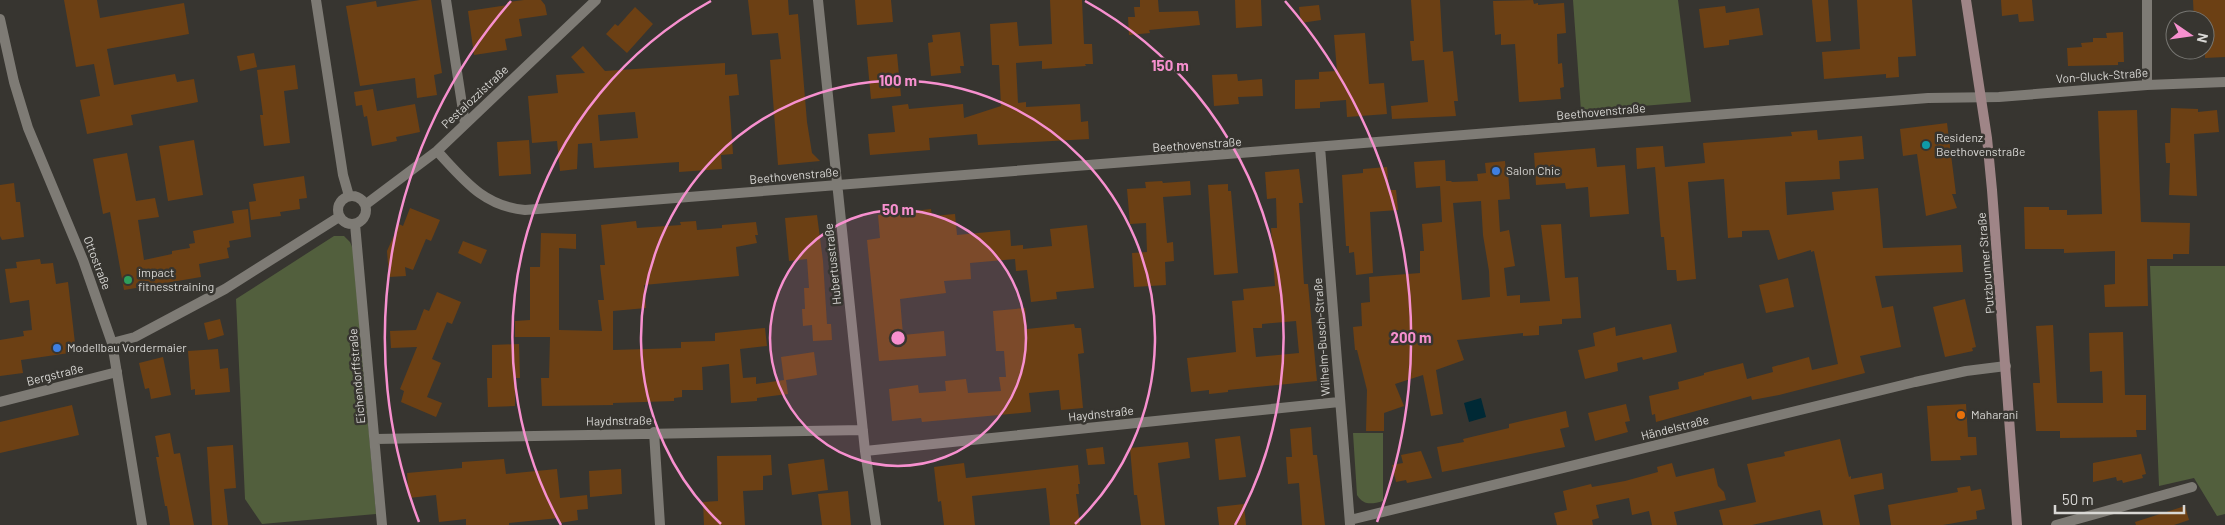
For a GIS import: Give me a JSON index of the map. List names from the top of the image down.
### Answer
{
  "streets": {
    "main road": ["Putzbrunner Straße"],
    "street": [
      "Von-Gluck-Straße",
      "Pestalozzistraße",
      "Beethovenstraße",
      "Ottostraße",
      "Hubertusstraße",
      "Wilhelm-Busch-Straße",
      "Bergstraße",
      "Eichendorffstraße",
      "Haydnstraße",
      "Händelstraße"
    ]
  },
  "crossings": [
    ["Von-Gluck-Straße", "Beethovenstraße"],
    ["Von-Gluck-Straße", "Putzbrunner Straße"],
    ["Pestalozzistraße", "Beethovenstraße"],
    ["Pestalozzistraße", "Eichendorffstraße"],
    ["Beethovenstraße", "Putzbrunner Straße"],
    ["Beethovenstraße", "Hubertusstraße"],
    ["Beethovenstraße", "Wilhelm-Busch-Straße"],
    ["Ottostraße", "Bergstraße"],
    ["Putzbrunner Straße", "Händelstraße"],
    ["Hubertusstraße", "Haydnstraße"],
    ["Wilhelm-Busch-Straße", "Haydnstraße"],
    ["Wilhelm-Busch-Straße", "Händelstraße"],
    ["Eichendorffstraße", "Haydnstraße"]
  ],
  "places": [
    "Residenz Beethovenstraße",
    "Salon Chic",
    "impact fitnesstraining",
    "Modellbau Vordermaier",
    "Maharani"
  ],
  "scale_bar": "50 m",
  "north": "right",
  "rings": [
    "150 m",
    "100 m",
    "50 m",
    "200 m"
  ]
}
